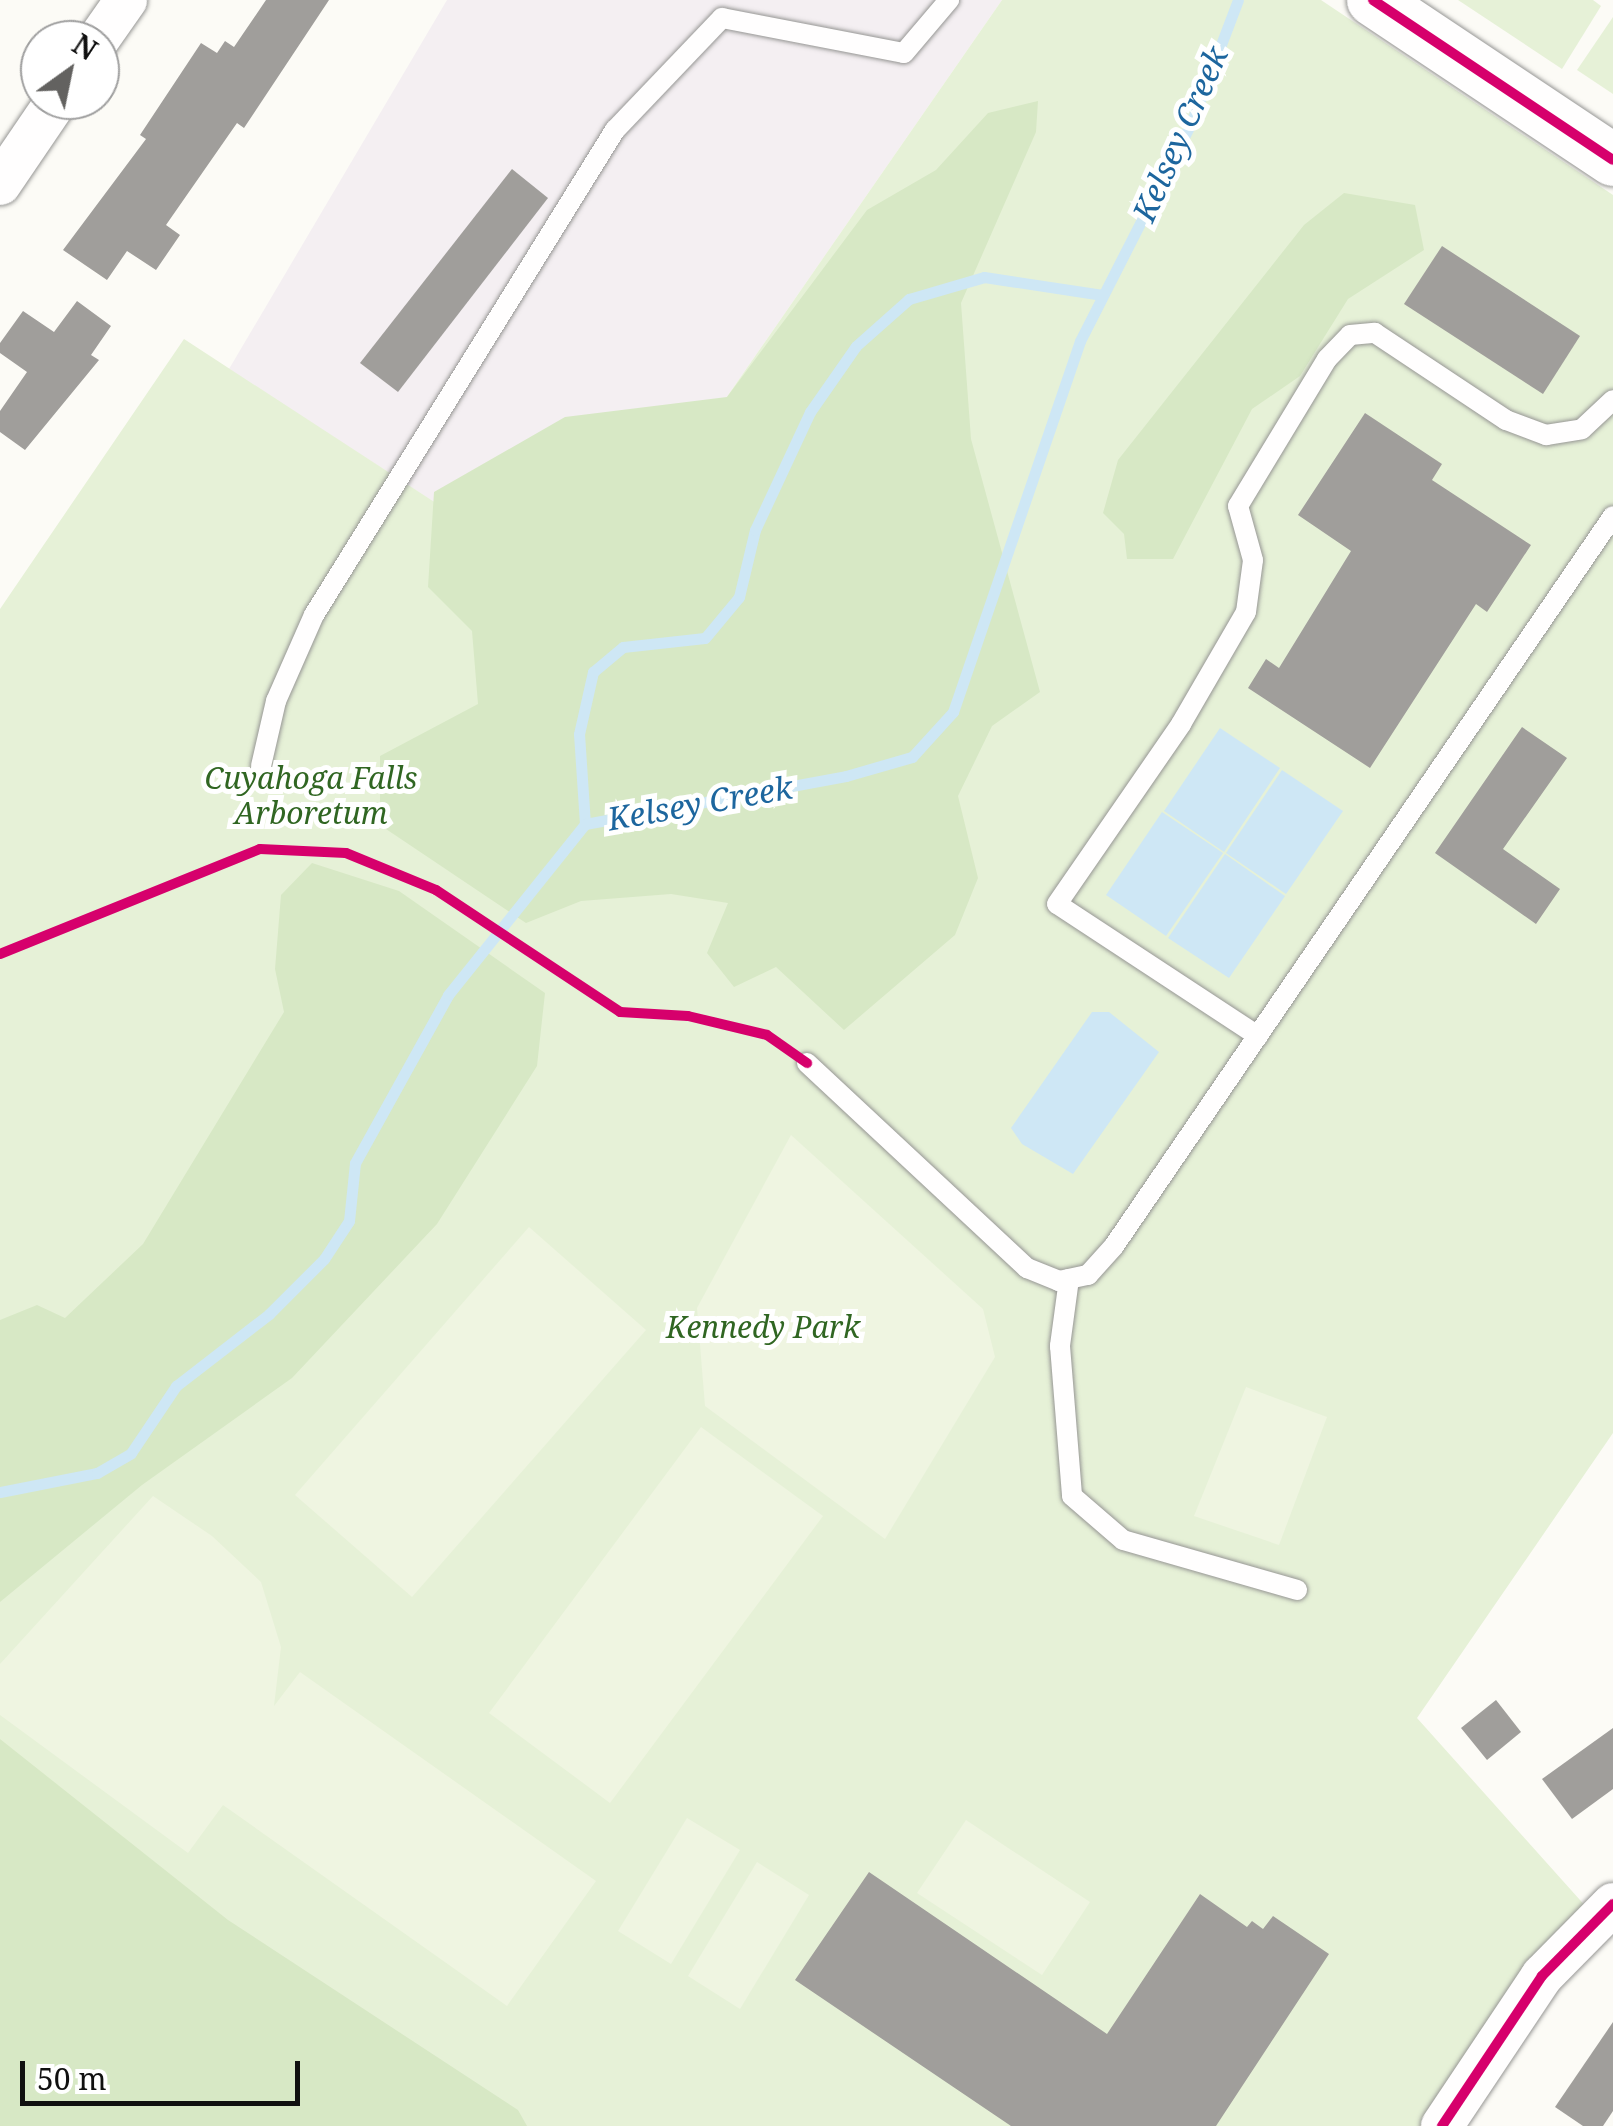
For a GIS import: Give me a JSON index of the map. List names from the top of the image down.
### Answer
{
  "water": ["Kelsey Creek"],
  "parks": ["Cuyahoga Falls Arboretum", "Kennedy Park"],
  "scale_bar": "50 m",
  "north": "top right"
}
